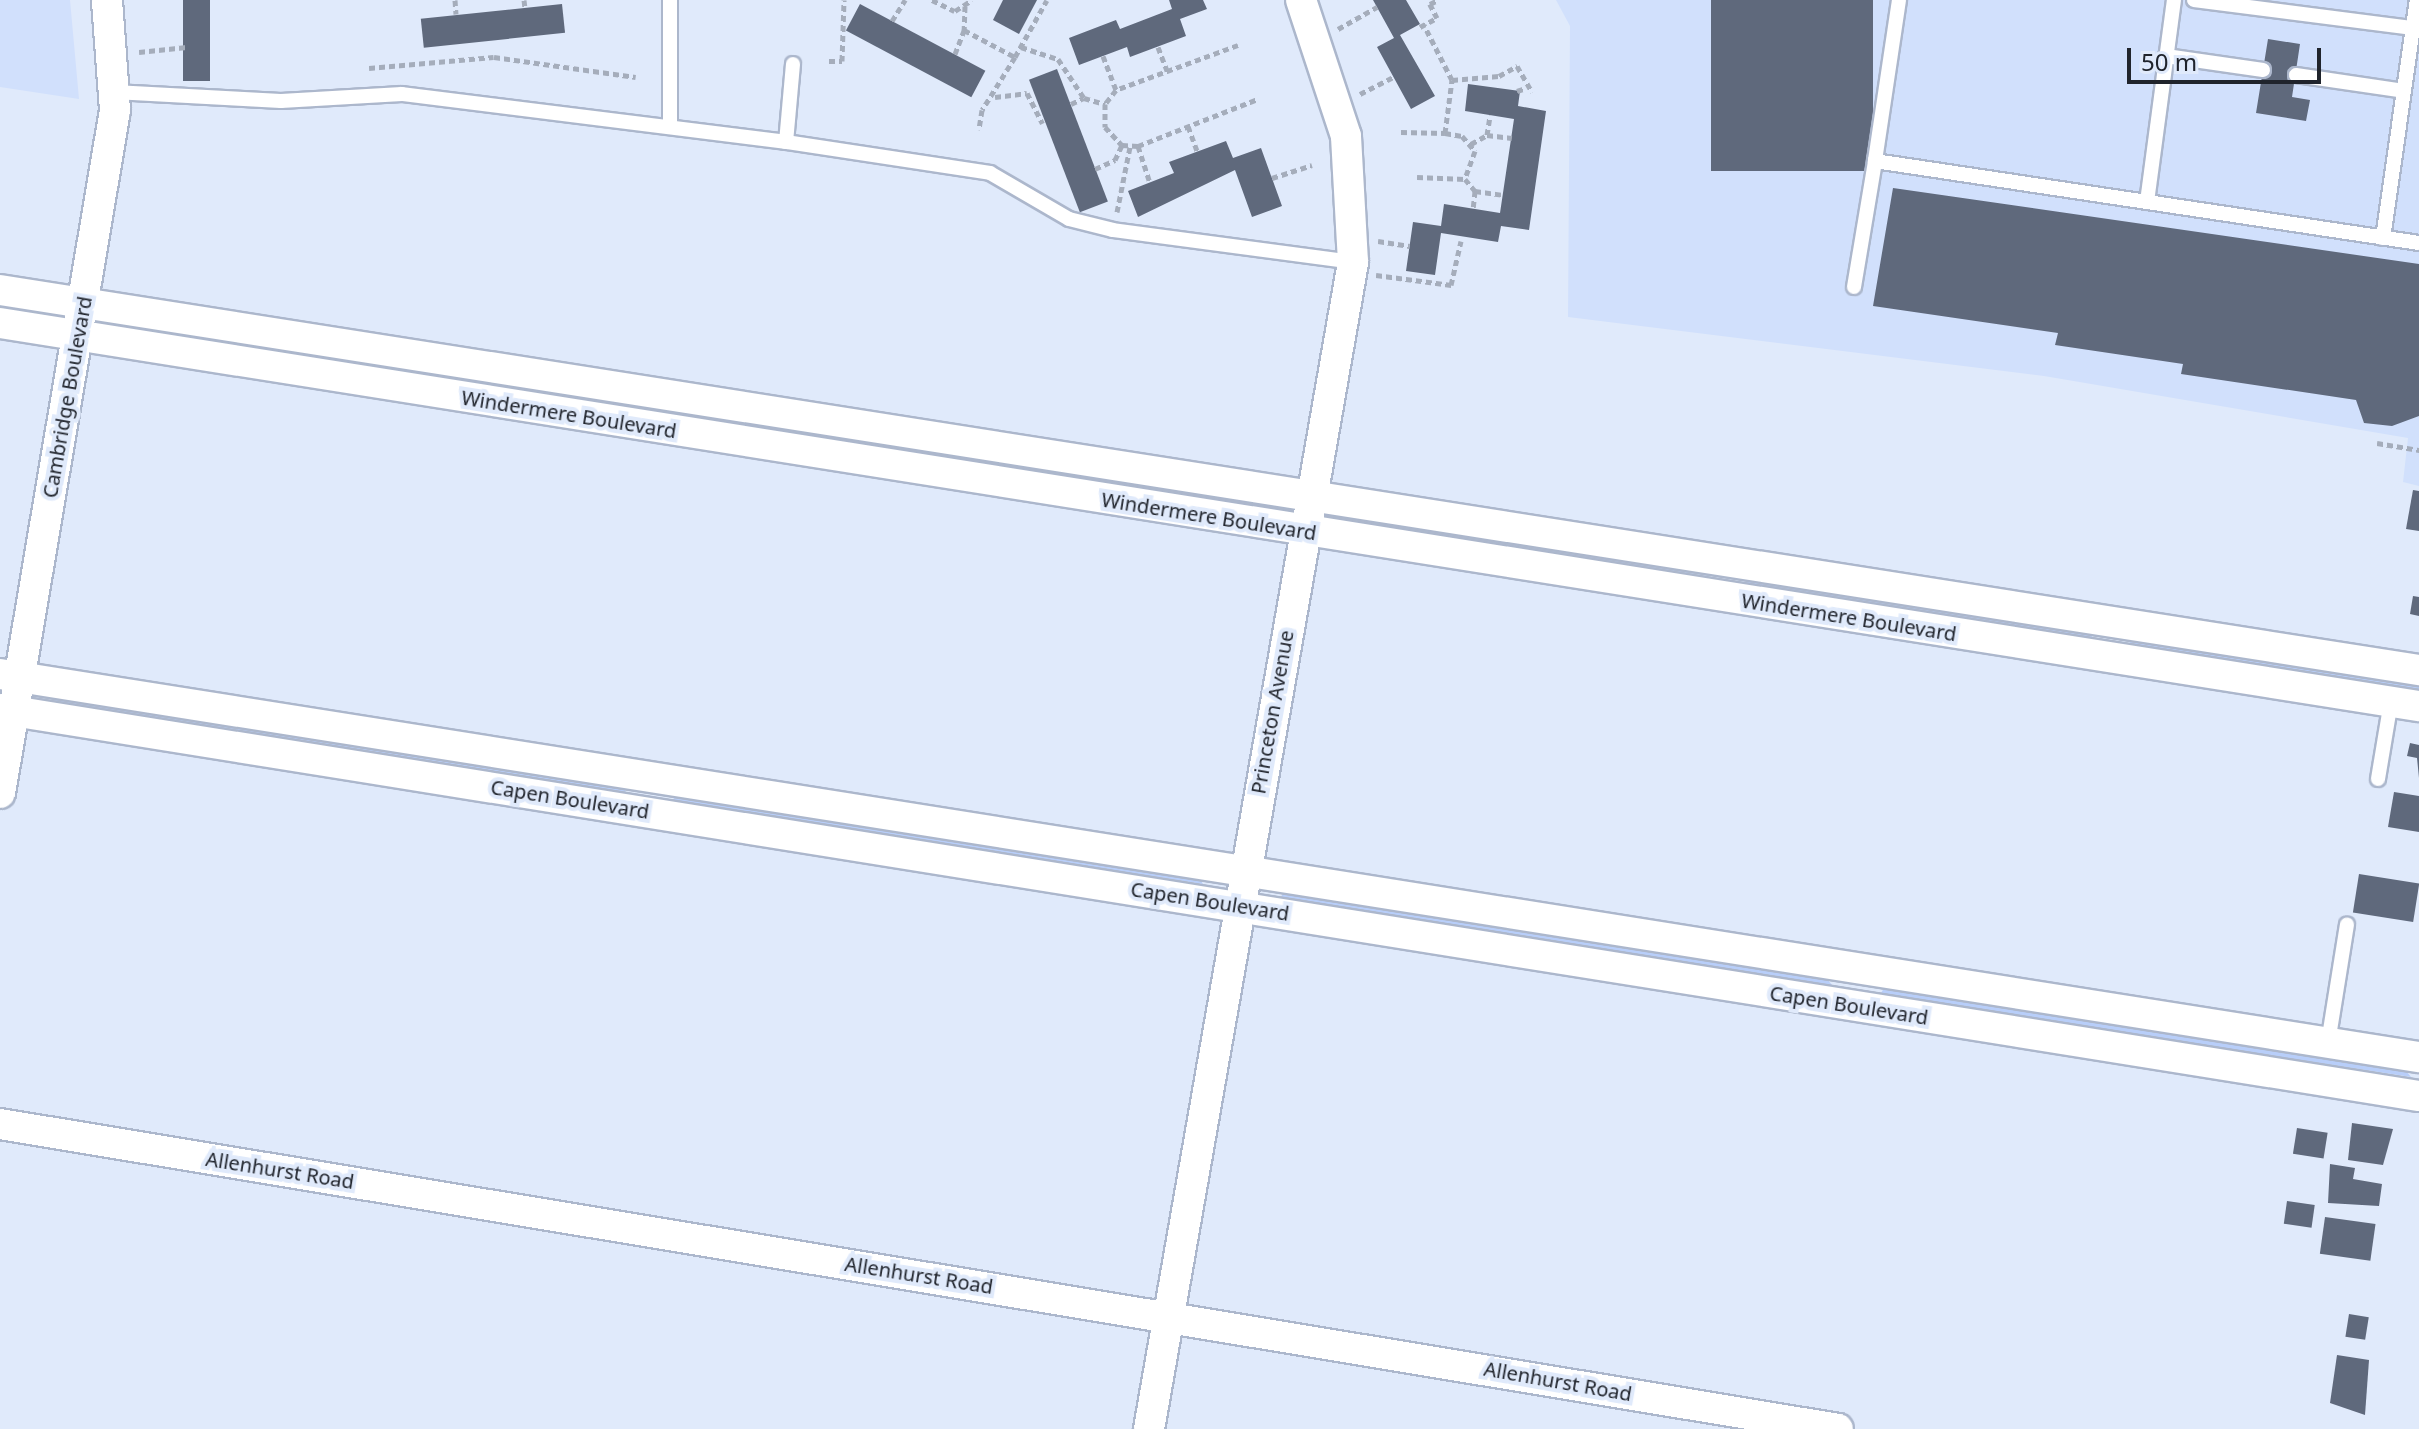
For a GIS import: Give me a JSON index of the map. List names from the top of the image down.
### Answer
{
  "streets": {
    "street": [
      "Cambridge Boulevard",
      "Windermere Boulevard",
      "Princeton Avenue",
      "Capen Boulevard",
      "Allenhurst Road"
    ]
  },
  "crossings": [
    ["Cambridge Boulevard", "Windermere Boulevard"],
    ["Cambridge Boulevard", "Capen Boulevard"],
    ["Windermere Boulevard", "Princeton Avenue"],
    ["Princeton Avenue", "Capen Boulevard"],
    ["Princeton Avenue", "Allenhurst Road"]
  ],
  "scale_bar": "50 m"
}
